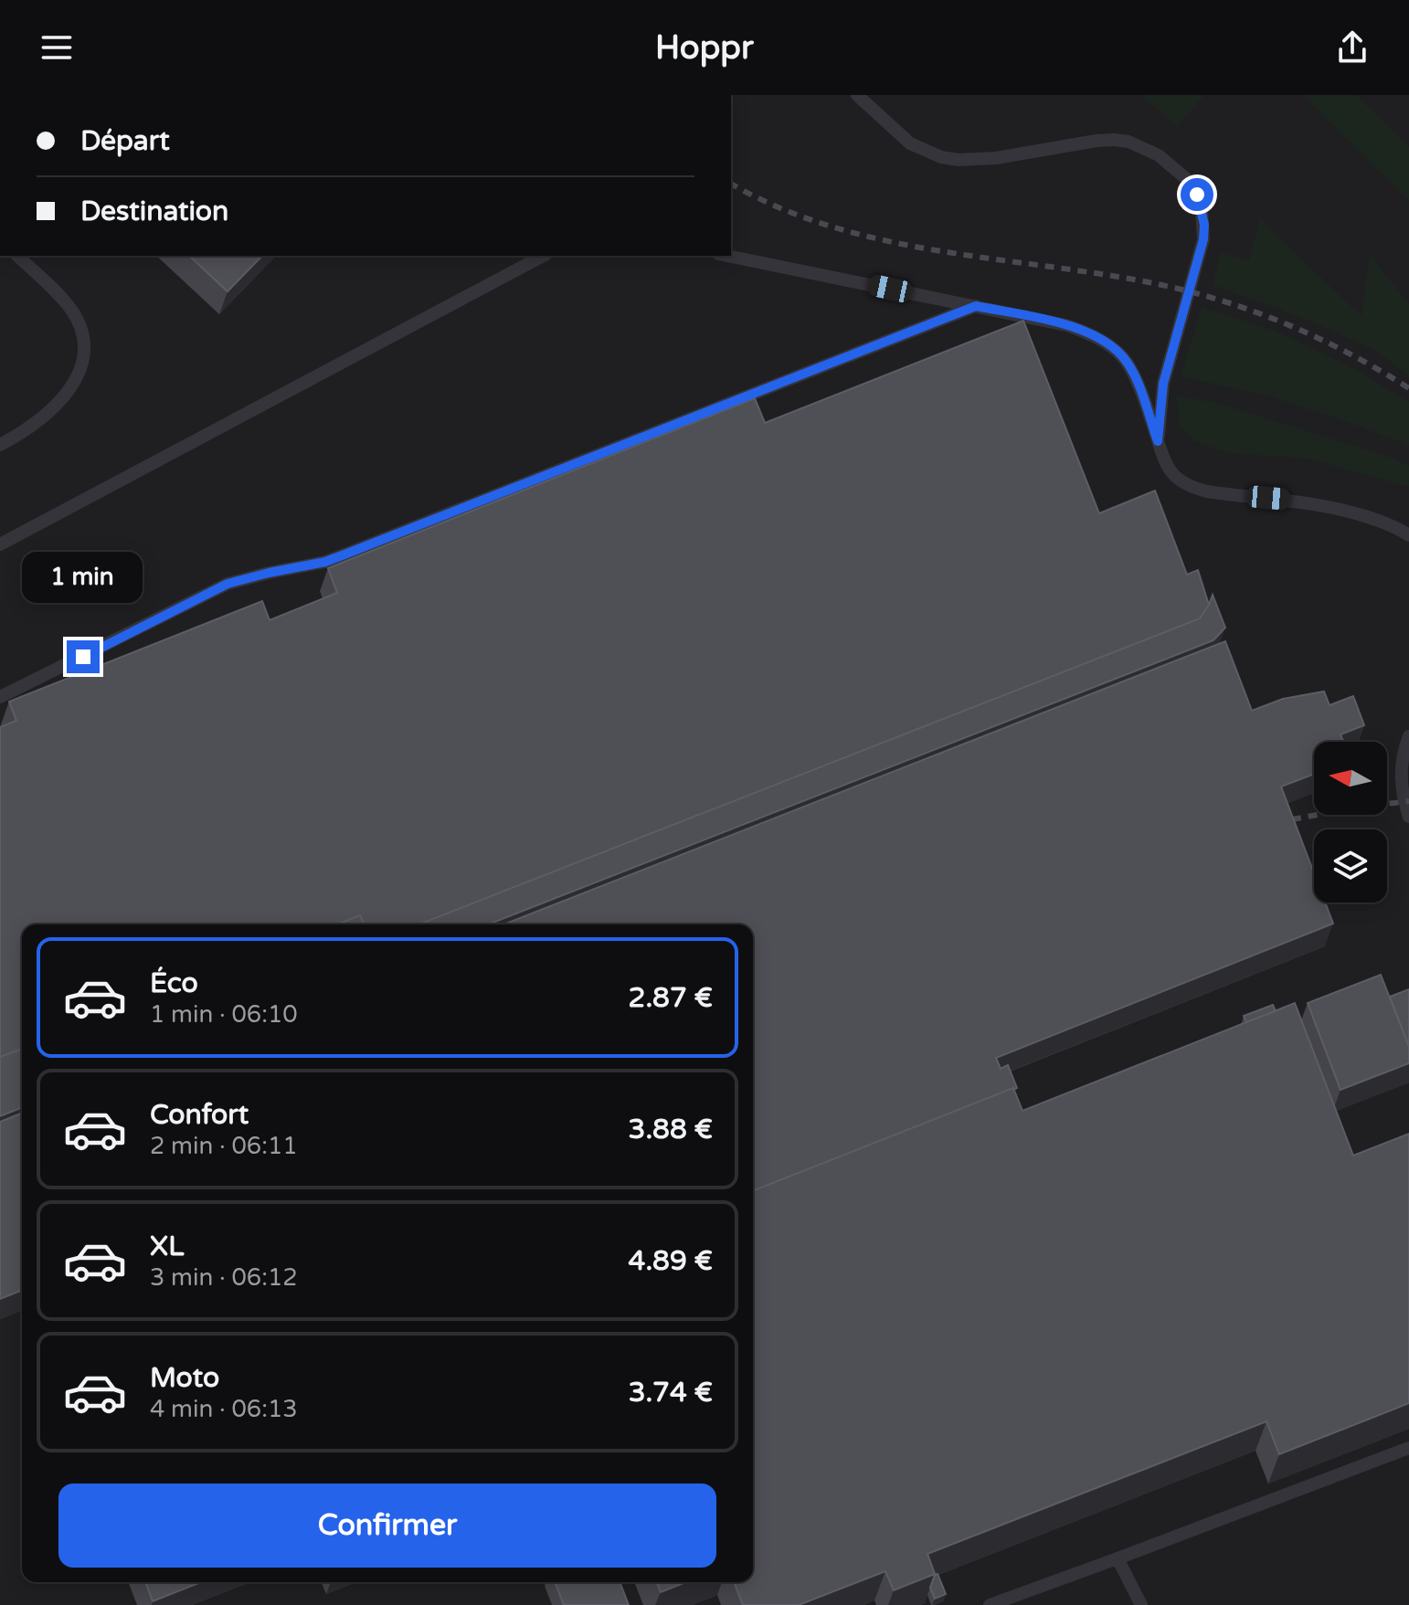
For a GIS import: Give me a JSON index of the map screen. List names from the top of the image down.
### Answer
{
  "north": "left",
  "page": {
    "header": "Hoppr",
    "banner": ["Départ", "Destination"],
    "bubble": "1 min",
    "list": [
      {
        "name": "Éco",
        "note": "1 min · 06:10",
        "value": "2.87 €"
      },
      {
        "name": "Confort",
        "note": "2 min · 06:11",
        "value": "3.88 €"
      },
      {
        "name": "XL",
        "note": "3 min · 06:12",
        "value": "4.89 €"
      },
      {
        "name": "Moto",
        "note": "4 min · 06:13",
        "value": "3.74 €"
      }
    ],
    "buttons": "Confirmer"
  }
}
